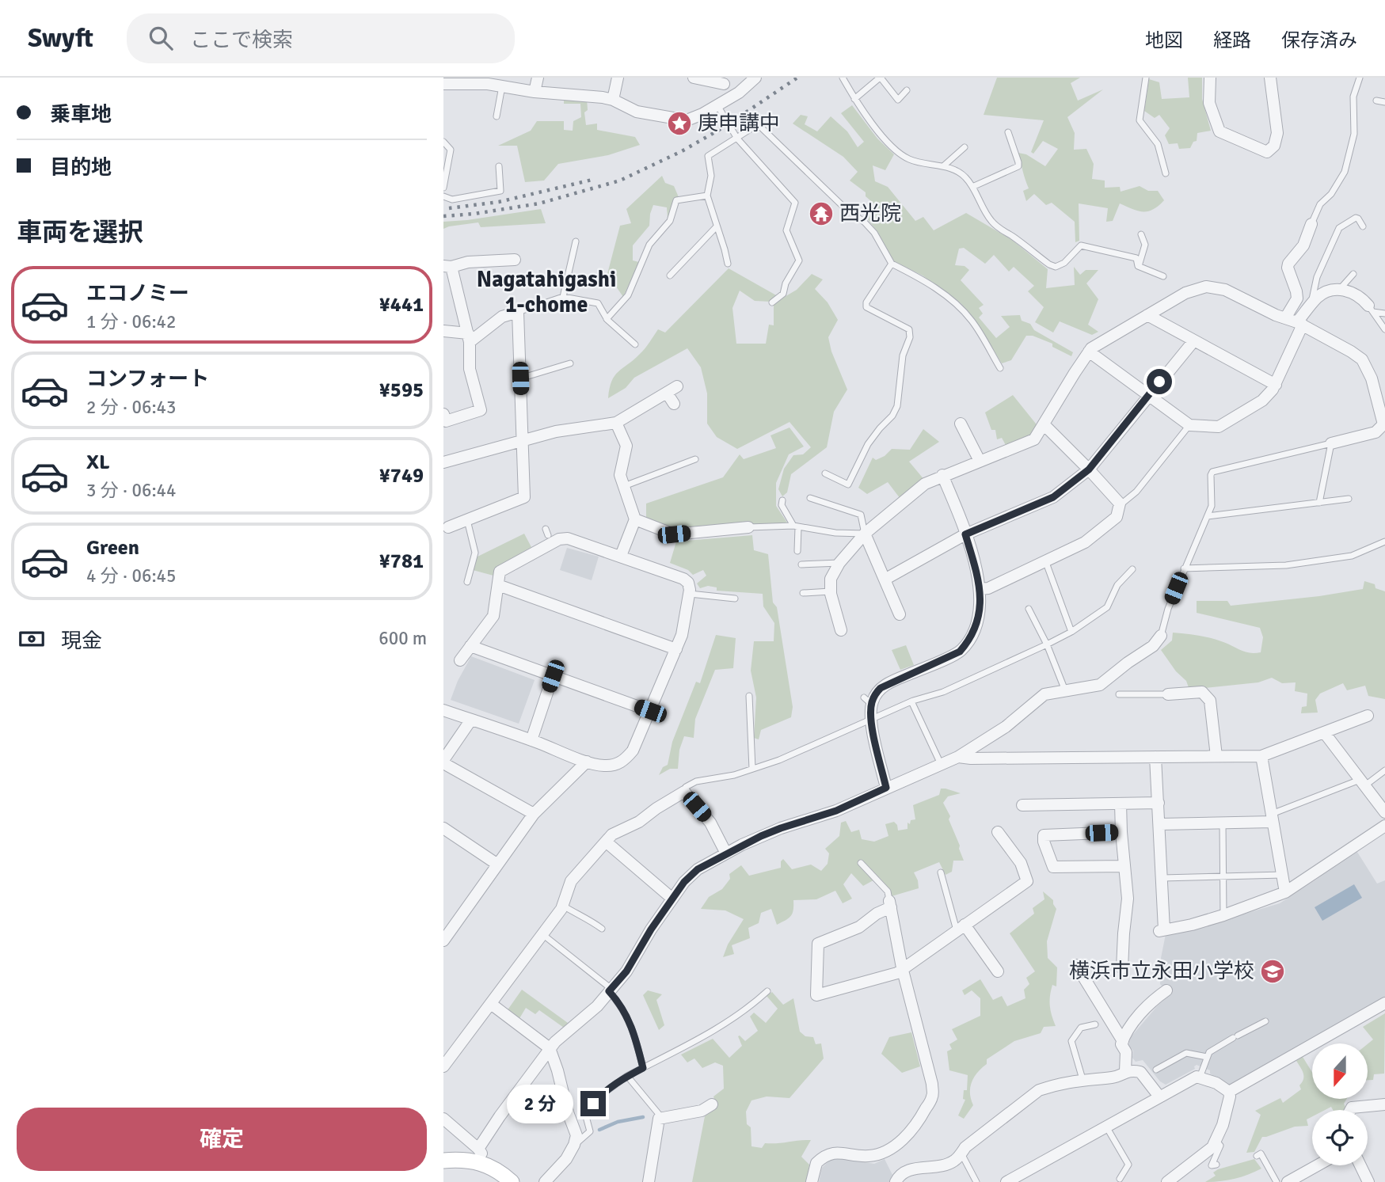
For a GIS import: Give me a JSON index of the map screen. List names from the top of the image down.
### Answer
{
  "districts": ["Nagatahigashi 1-chome"],
  "places": {
    "place": ["庚申講中"],
    "temple": ["西光院"],
    "school or university": ["横浜市立永田小学校"]
  },
  "north": "bottom",
  "page": {
    "header": "Swyft",
    "search": "ここで検索",
    "nav": ["地図", "経路", "保存済み"],
    "banner": ["乗車地", "目的地"],
    "heading": "車両を選択",
    "list": [
      {
        "name": "エコノミー",
        "note": "1 分 · 06:42",
        "value": "¥441"
      },
      {
        "name": "コンフォート",
        "note": "2 分 · 06:43",
        "value": "¥595"
      },
      {
        "name": "XL",
        "note": "3 分 · 06:44",
        "value": "¥749"
      },
      {
        "name": "Green",
        "note": "4 分 · 06:45",
        "value": "¥781"
      }
    ],
    "pay": ["現金", "600 m"],
    "bubble": "2 分",
    "buttons": "確定"
  }
}
